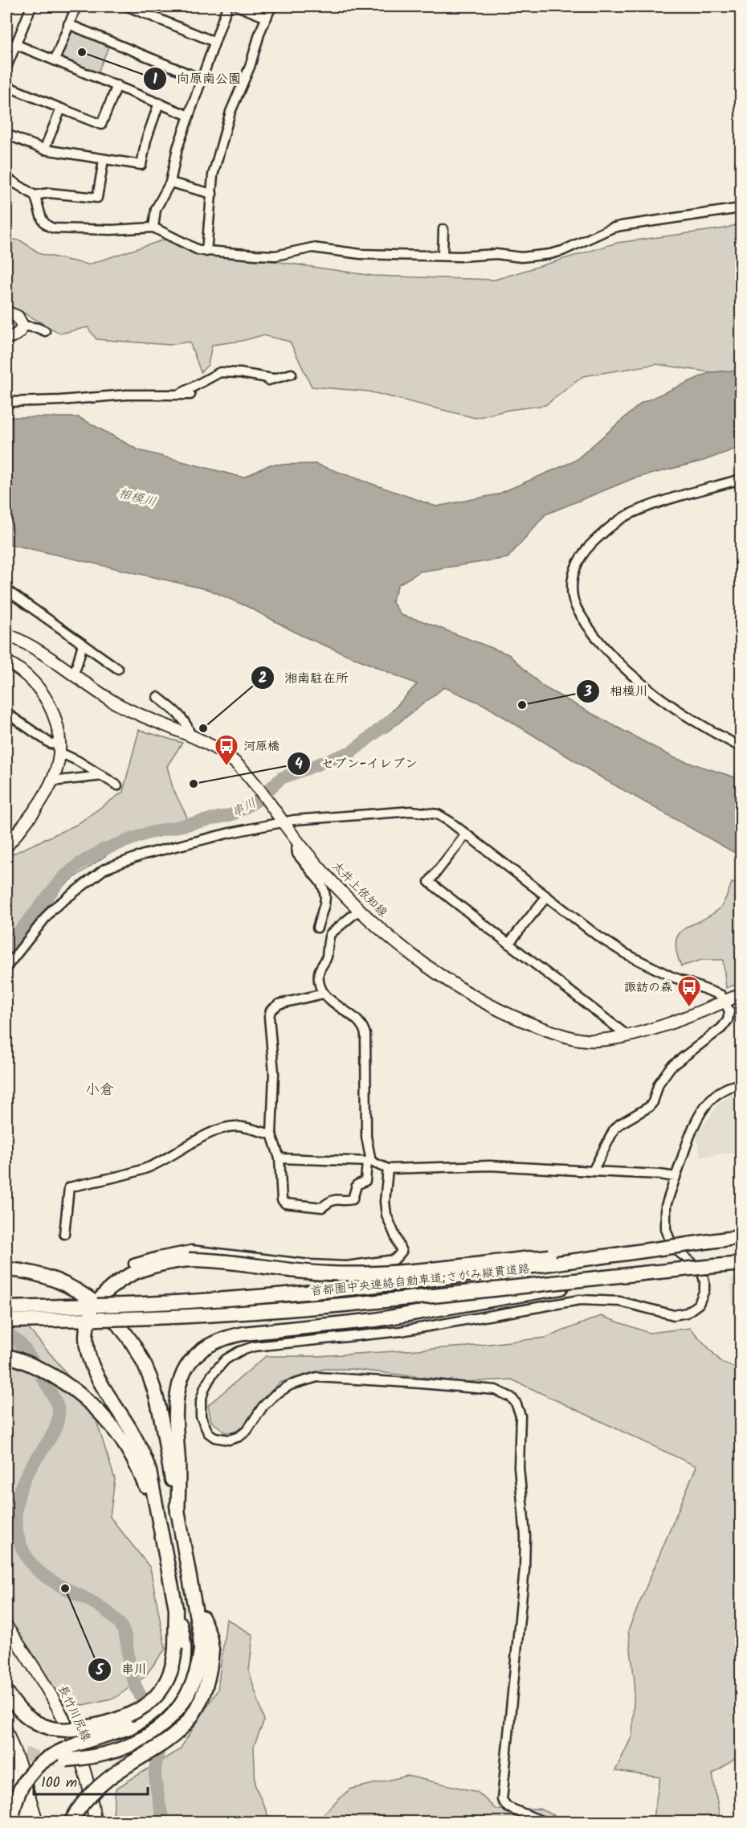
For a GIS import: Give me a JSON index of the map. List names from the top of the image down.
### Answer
{
  "streets": {
    "highway": ["首都圏中央連絡自動車道;さがみ縦貫道路"],
    "main road": ["太井上依知線", "長竹川尻線"]
  },
  "districts": ["小倉"],
  "water": ["相模川", "串川"],
  "places": {
    "other": [
      "向原南公園",
      "相模川",
      "湘南駐在所",
      "セブン-イレブン",
      "串川"
    ],
    "bus stop": ["河原橋", "諏訪の森"]
  },
  "scale_bar": "100 m"
}
